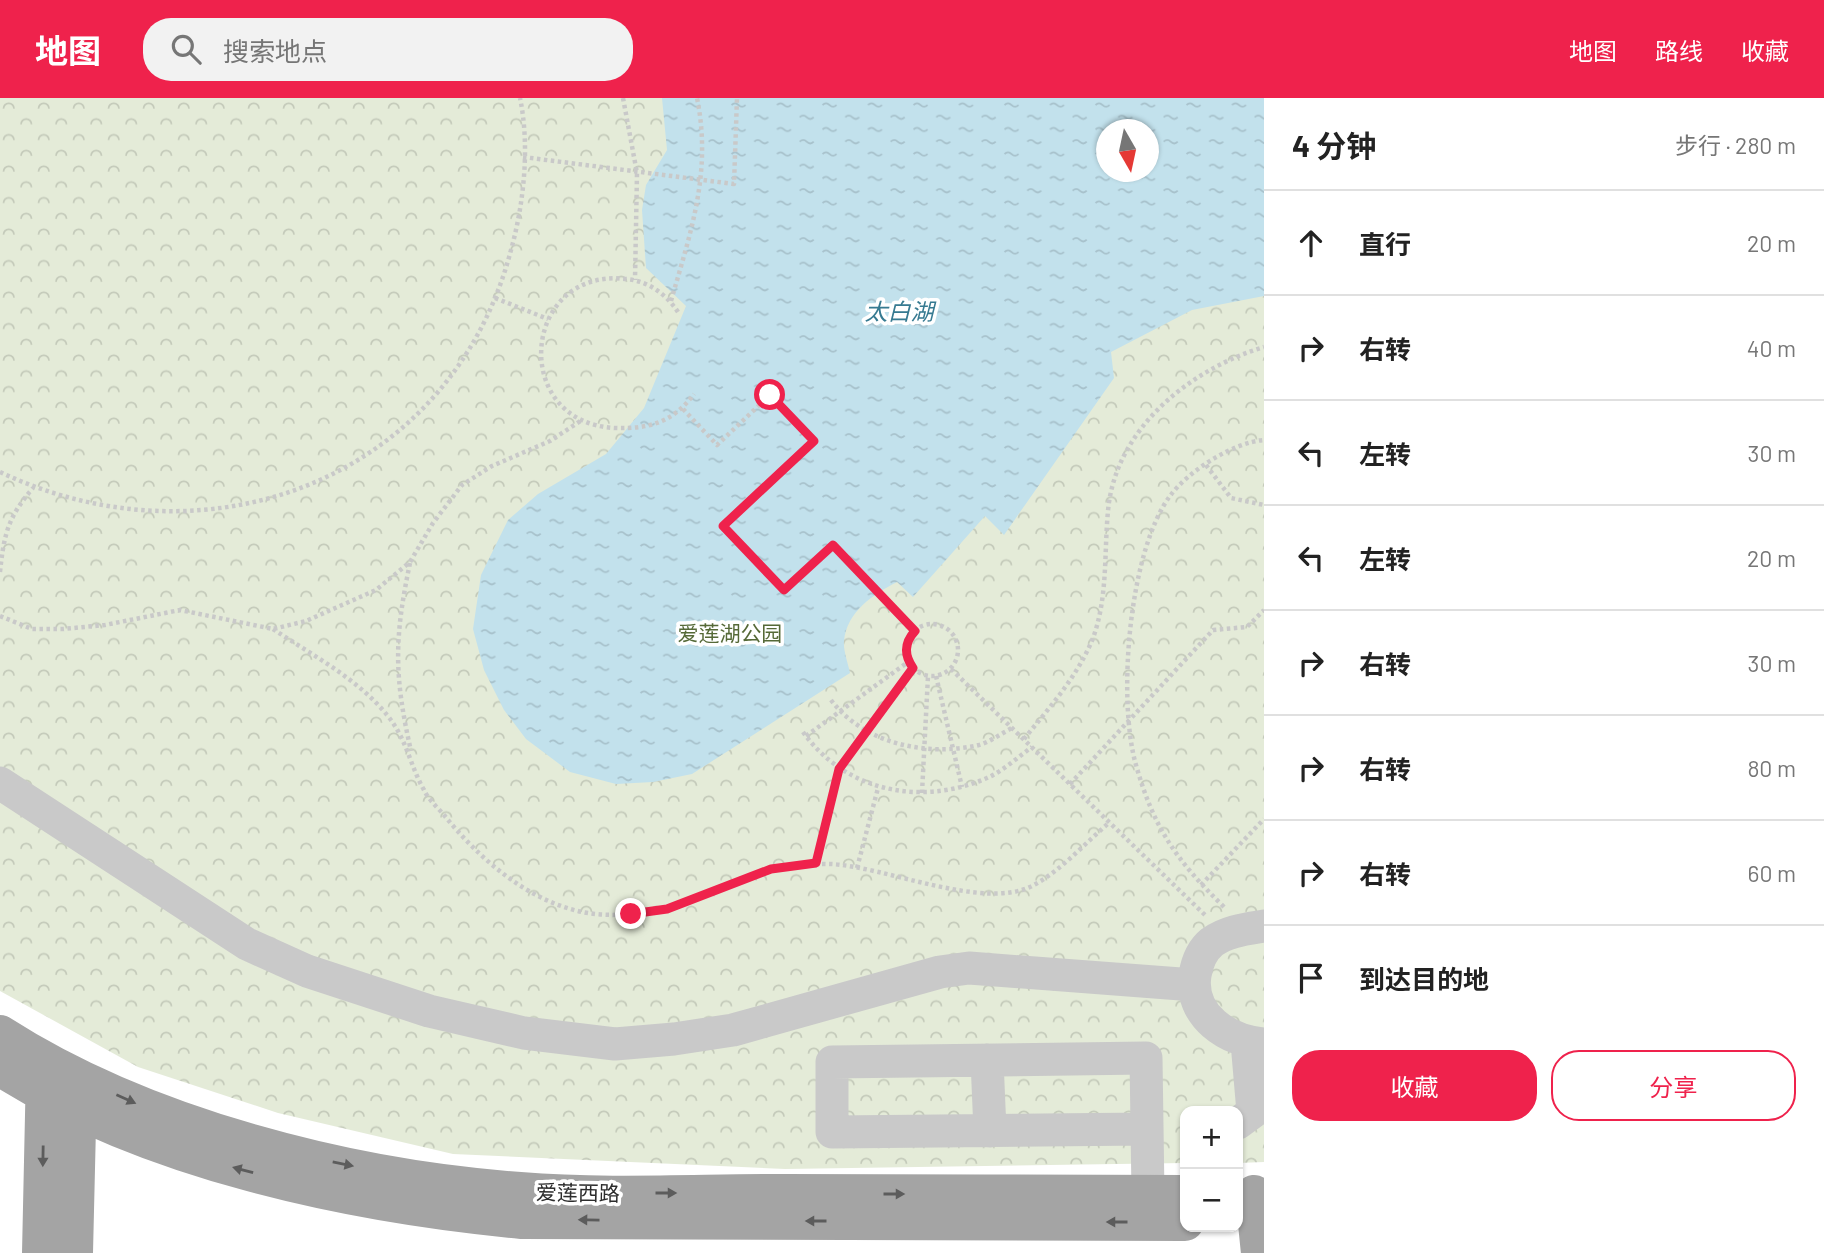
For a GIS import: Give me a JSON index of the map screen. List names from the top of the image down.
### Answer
{
  "streets": {
    "main road": ["爱莲西路"]
  },
  "water": ["太白湖"],
  "parks": ["爱莲湖公园"],
  "north": "bottom",
  "page": {
    "header": "地图",
    "search": "搜索地点",
    "nav": ["地图", "路线", "收藏"],
    "heading": ["4 分钟", "步行 · 280 m"],
    "list": [
      ["直行", "20 m"],
      ["右转", "40 m"],
      ["左转", "30 m"],
      ["左转", "20 m"],
      ["右转", "30 m"],
      ["右转", "80 m"],
      ["右转", "60 m"],
      "到达目的地"
    ],
    "buttons": ["收藏", "分享"],
    "map_buttons": ["+", "−"]
  }
}
